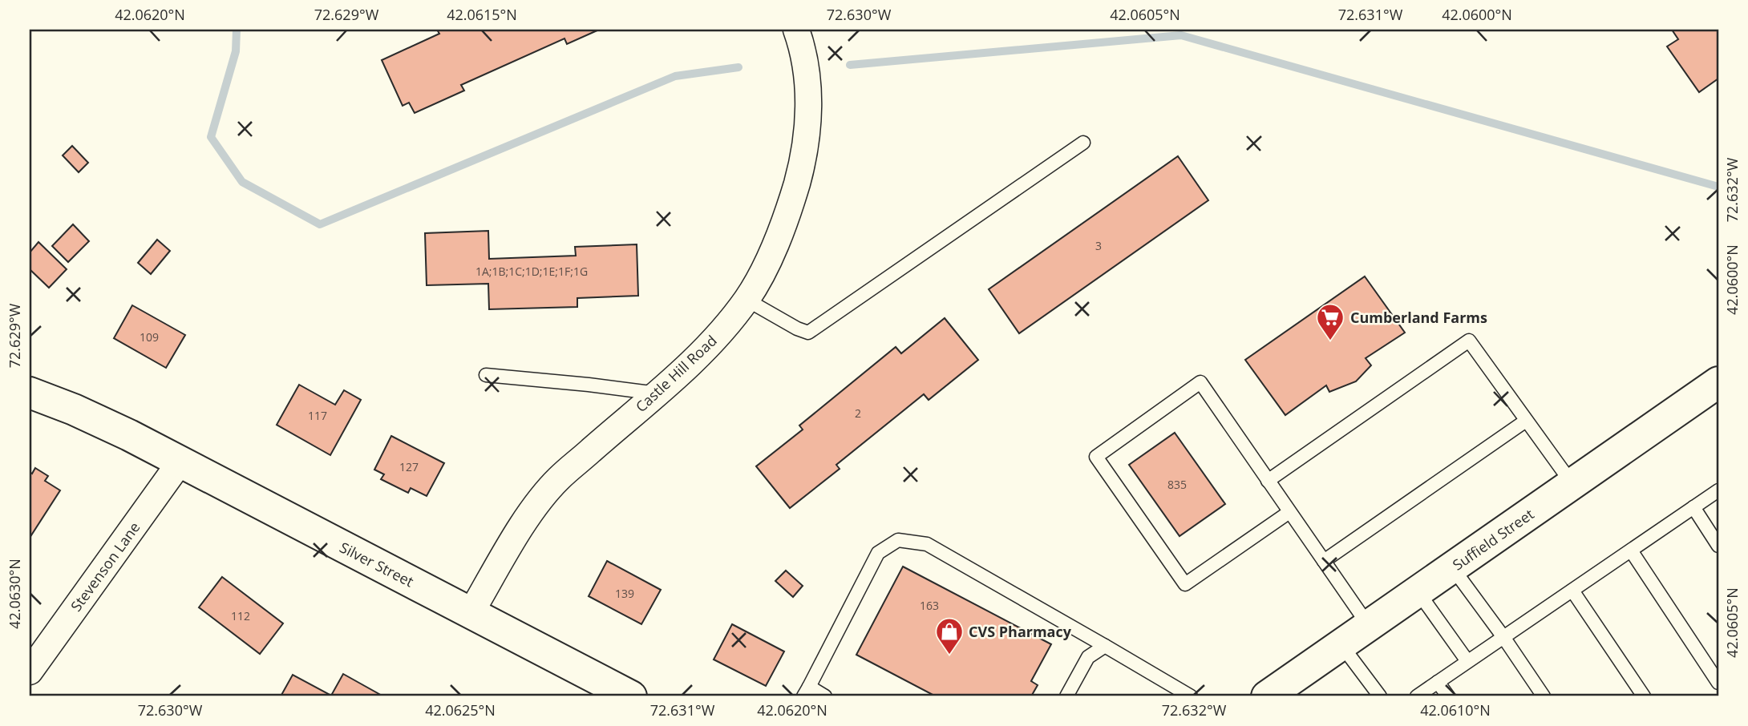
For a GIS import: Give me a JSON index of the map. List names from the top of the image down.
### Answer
{
  "streets": {
    "street": [
      "Castle Hill Road",
      "Suffield Street",
      "Silver Street",
      "Stevenson Lane"
    ]
  },
  "crossings": [
    ["Castle Hill Road", "Silver Street"],
    ["Silver Street", "Stevenson Lane"]
  ],
  "places": {
    "supermarket": ["Cumberland Farms"],
    "shop": ["CVS Pharmacy"]
  },
  "house_numbers": [
    "3",
    "1A;1B;1C;1D;1E;1F;1G",
    "109",
    "2",
    "117",
    "127",
    "835",
    "139",
    "163",
    "112"
  ],
  "coordinates": [
    "42.0620°N",
    "72.629°W",
    "42.0615°N",
    "72.630°W",
    "42.0605°N",
    "72.631°W",
    "42.0600°N",
    "72.632°W",
    "42.0630°N",
    "42.0625°N",
    "42.0610°N"
  ]
}
